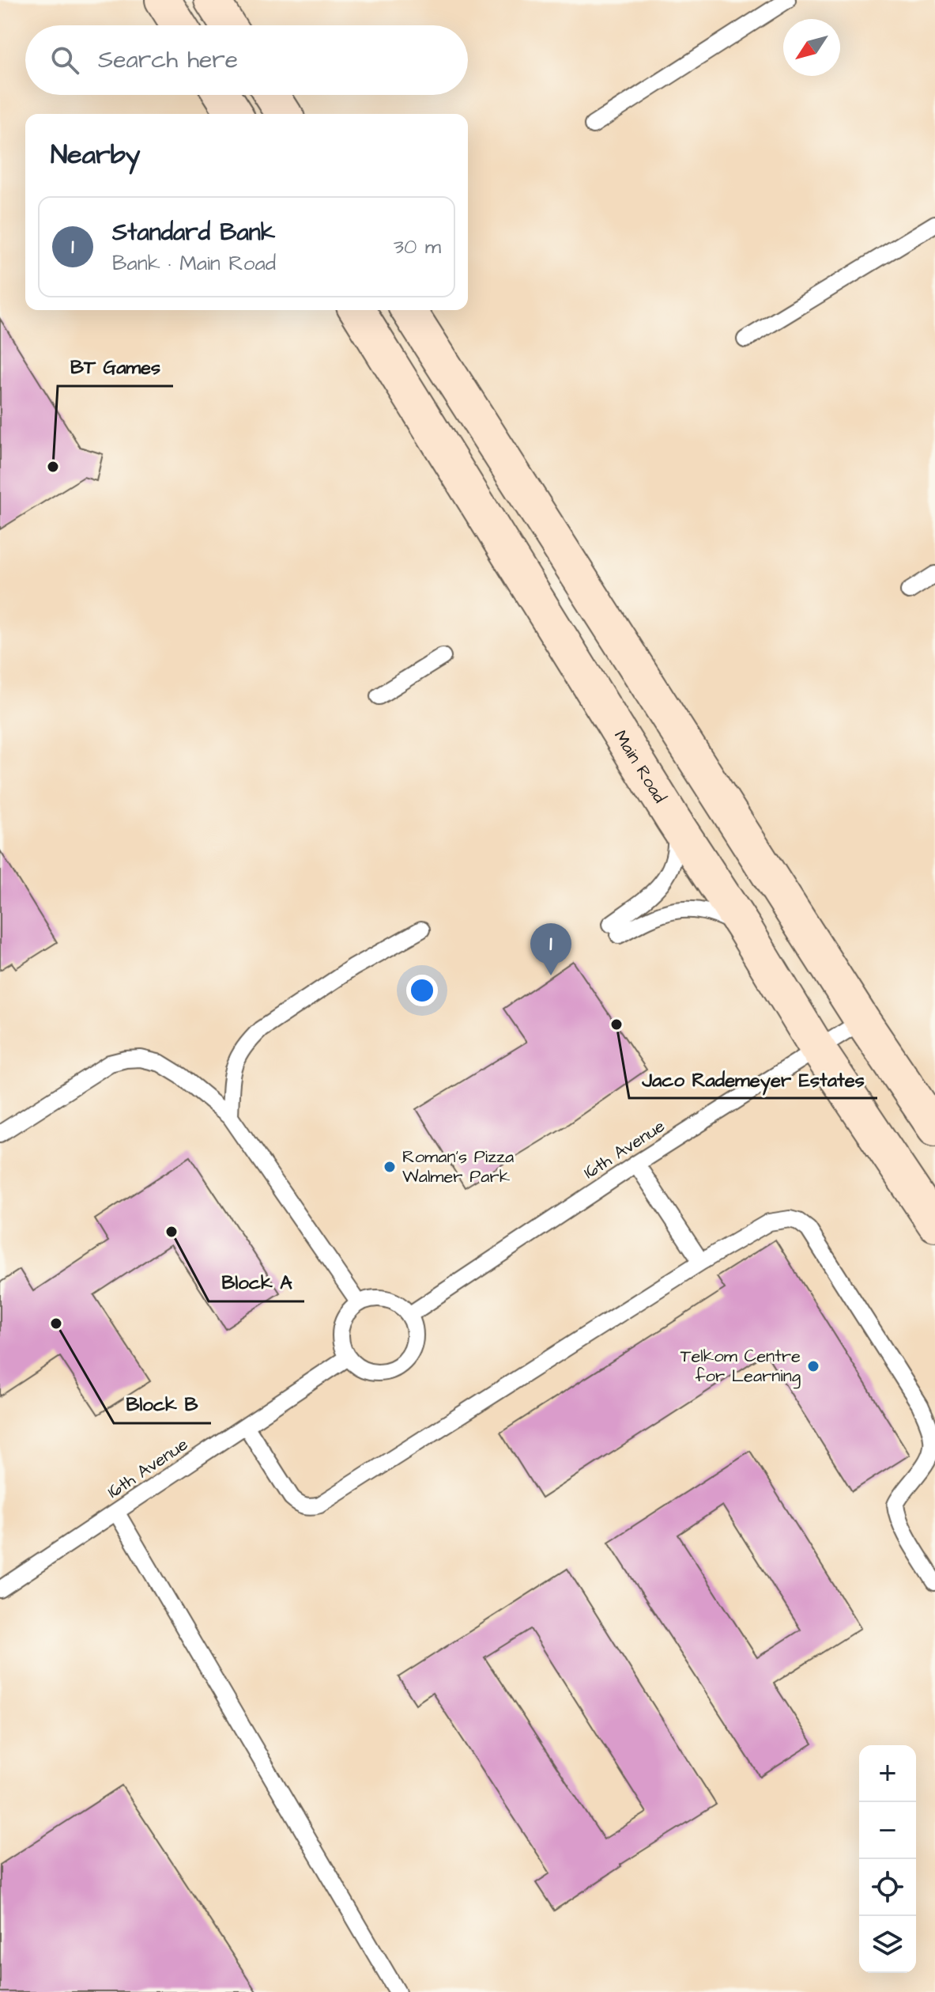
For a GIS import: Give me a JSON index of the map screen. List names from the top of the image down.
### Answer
{
  "streets": {
    "main road": ["Main Road"],
    "lane": ["16th Avenue"]
  },
  "crossings": [
    ["Main Road", "16th Avenue"]
  ],
  "places": [
    "BT Games",
    "Jaco Rademeyer Estates",
    "Roman's Pizza Walmer Park",
    "Block A",
    "Block B",
    "Telkom Centre for Learning"
  ],
  "north": "bottom left",
  "page": {
    "search": "Search here",
    "heading": "Nearby",
    "list": [
      {
        "mark": "1",
        "name": "Standard Bank",
        "note": "Bank · Main Road",
        "value": "30 m"
      }
    ],
    "pins": "1",
    "map_buttons": ["+", "−"]
  }
}
